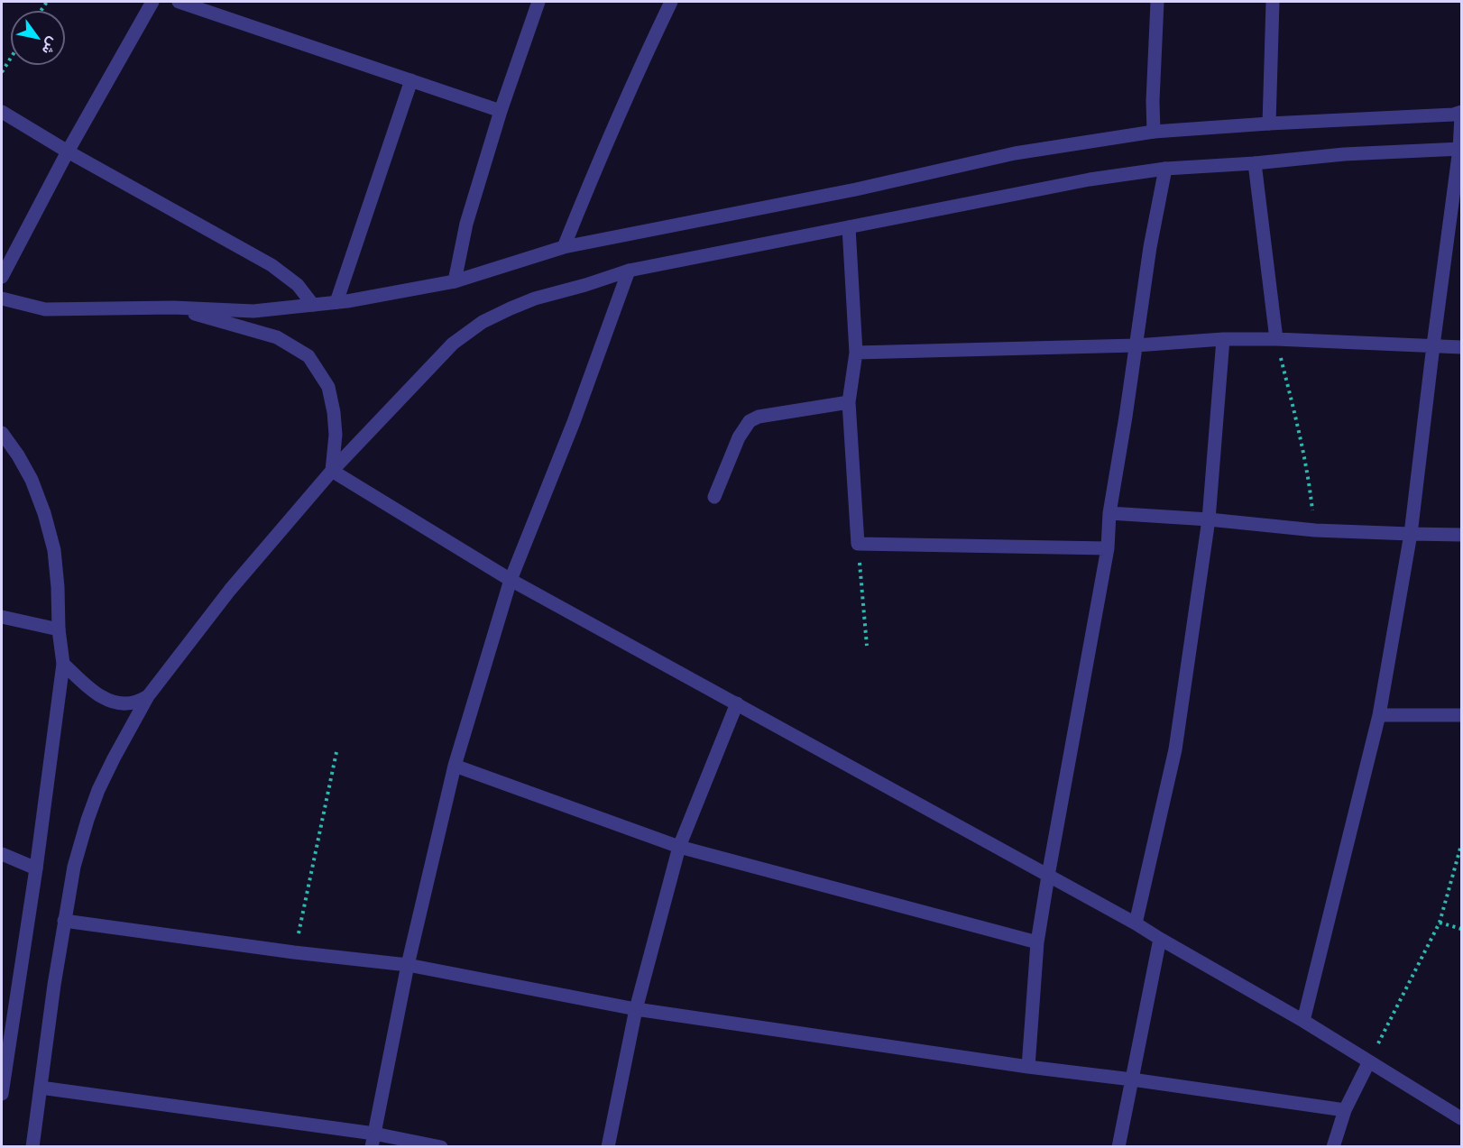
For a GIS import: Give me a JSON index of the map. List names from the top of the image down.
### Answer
{
  "north": "bottom right"
}
